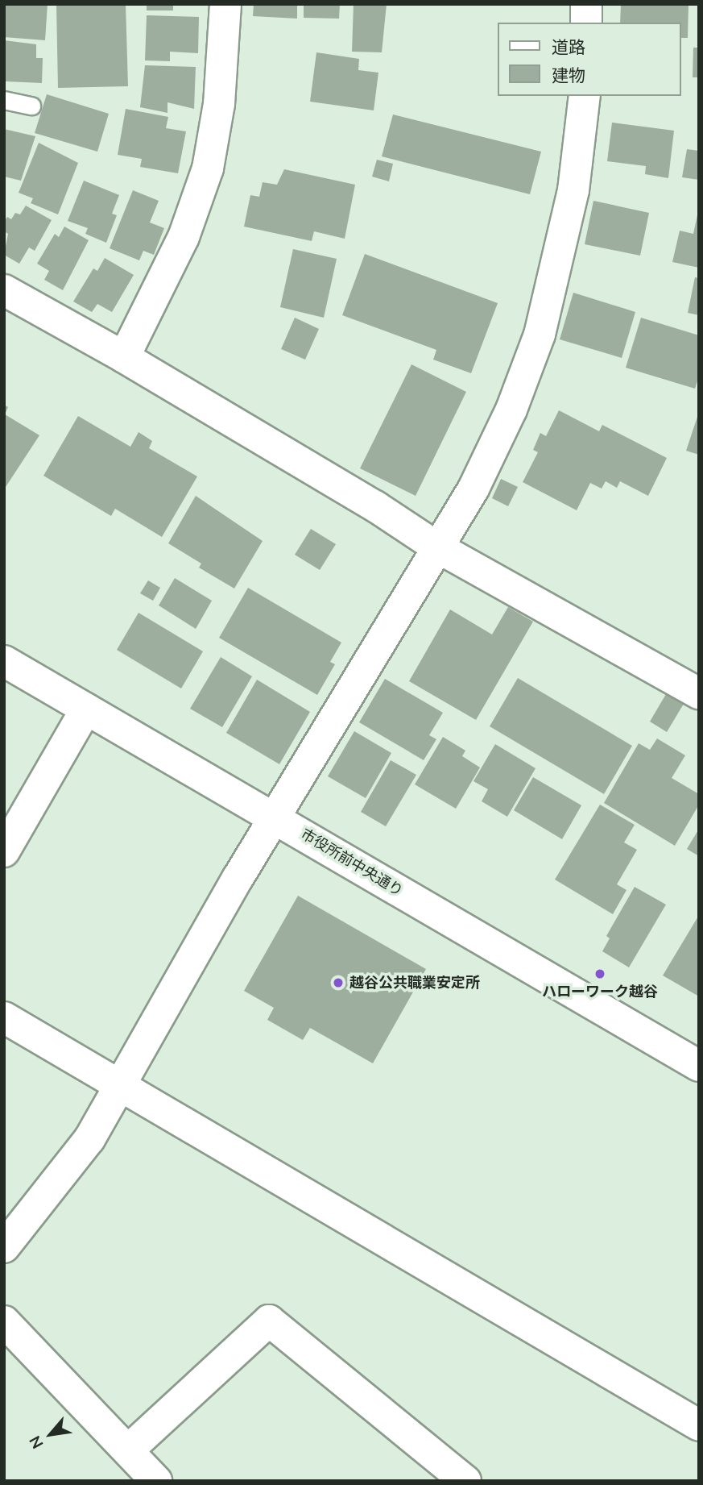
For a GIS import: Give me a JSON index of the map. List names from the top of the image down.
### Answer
{
  "streets": {
    "street": ["市役所前中央通り"]
  },
  "places": ["ハローワーク越谷", "越谷公共職業安定所"],
  "legend": ["道路", "建物"],
  "north": "bottom left"
}
